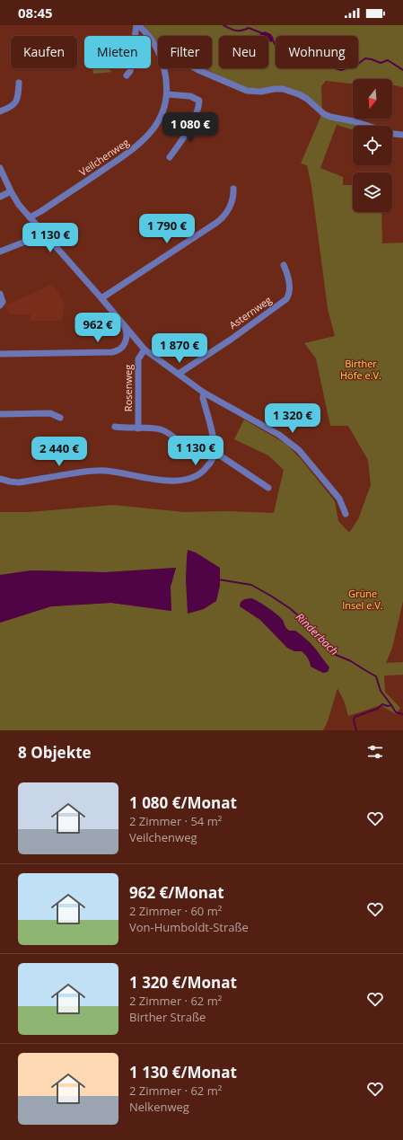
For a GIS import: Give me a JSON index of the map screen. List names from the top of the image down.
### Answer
{
  "streets": {
    "street": ["Veilchenweg", "Asternweg", "Rosenweg"]
  },
  "water": ["Rinderbach"],
  "parks": ["Birther Höfe e.V.", "Grüne Insel e.V."],
  "north": "bottom",
  "page": {
    "status": "08:45",
    "chip": [
      "Kaufen",
      "Mieten",
      "Filter",
      "Neu",
      "Wohnung"
    ],
    "price": [
      "1 080 €",
      "1 790 €",
      "1 130 €",
      "962 €",
      "1 870 €",
      "1 320 €",
      "1 130 €",
      "2 440 €"
    ],
    "heading": "8 Objekte",
    "list": [
      {
        "name": "1 080 €/Monat",
        "note": "2 Zimmer · 54 m² · Veilchenweg"
      },
      {
        "name": "962 €/Monat",
        "note": "2 Zimmer · 60 m² · Von-Humboldt-Straße"
      },
      {
        "name": "1 320 €/Monat",
        "note": "2 Zimmer · 62 m² · Birther Straße"
      },
      {
        "name": "1 130 €/Monat",
        "note": "2 Zimmer · 62 m² · Nelkenweg"
      }
    ]
  }
}
